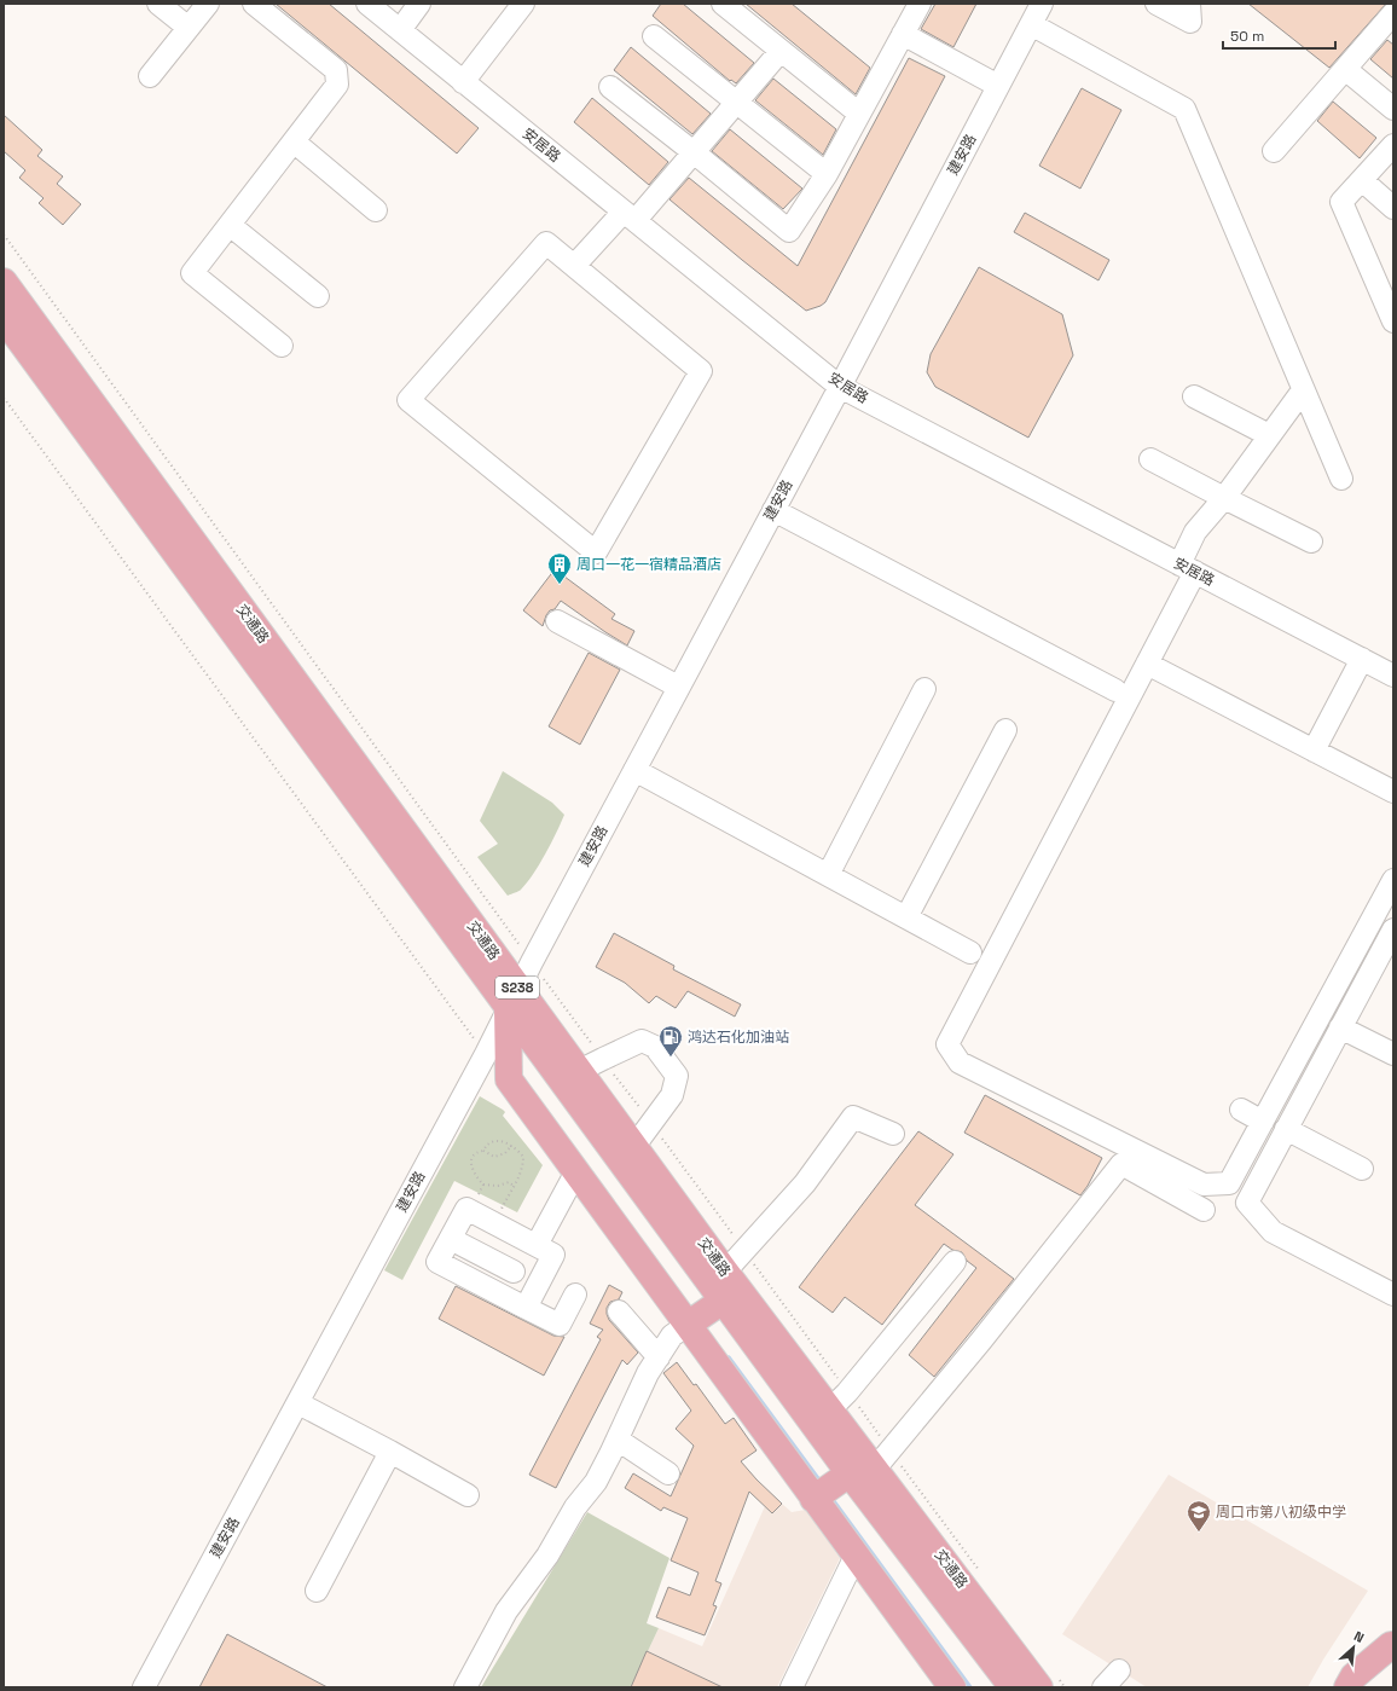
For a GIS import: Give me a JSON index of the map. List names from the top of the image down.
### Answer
{
  "streets": {
    "main road": ["交通路", "S238"],
    "street": ["安居路", "建安路"]
  },
  "crossings": [
    ["安居路", "建安路"],
    ["建安路", "交通路"]
  ],
  "places": {
    "building": ["周口一花一宿精品酒店"],
    "fuel station": ["鸿达石化加油站"],
    "school or university": ["周口市第八初级中学"]
  },
  "scale_bar": "50 m",
  "north": "top right"
}
